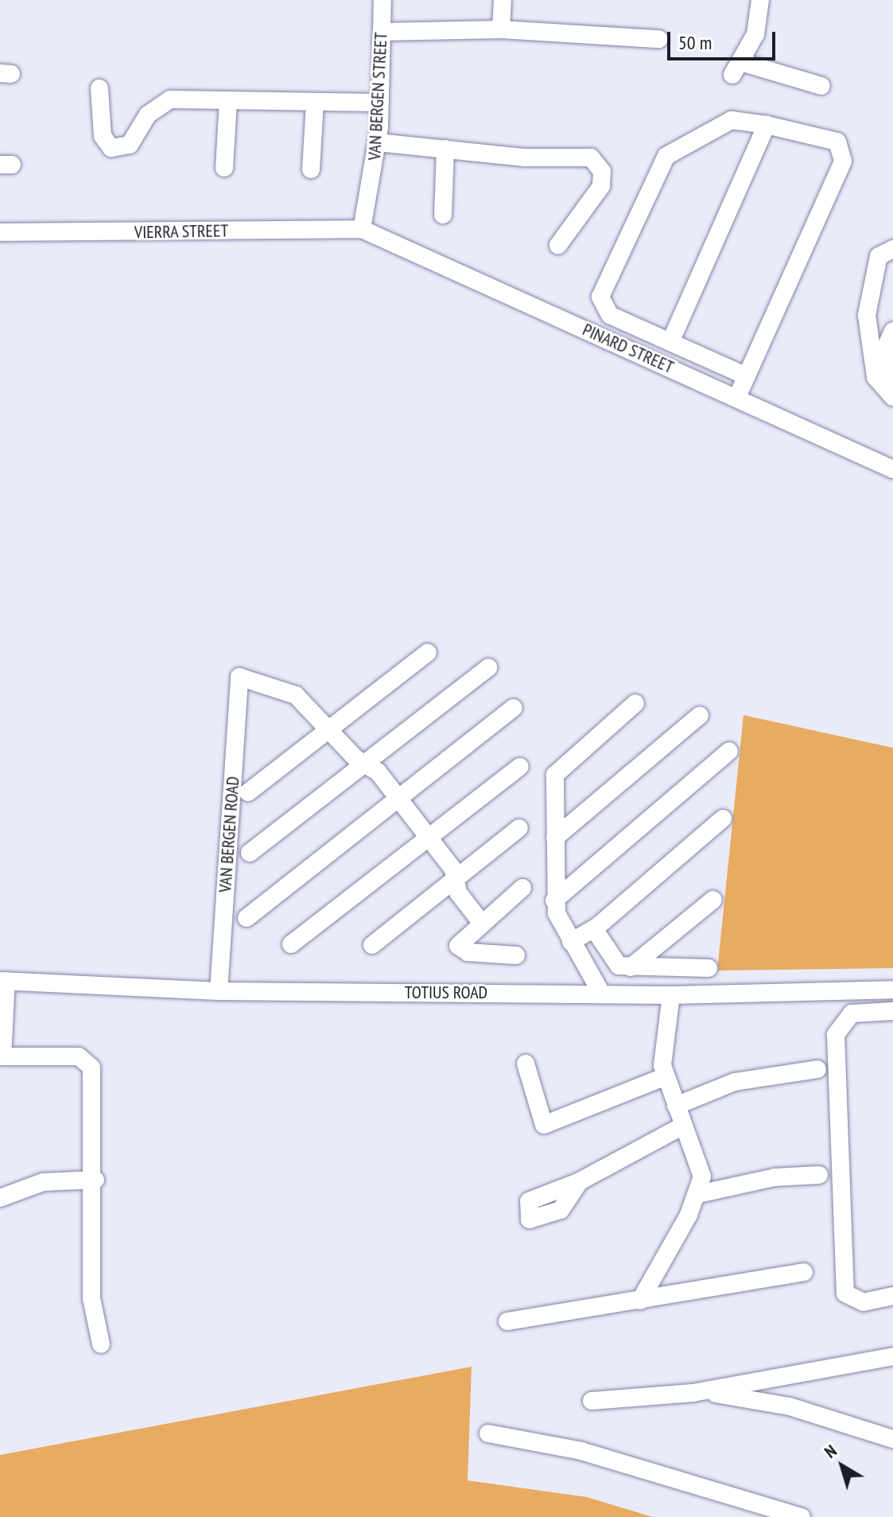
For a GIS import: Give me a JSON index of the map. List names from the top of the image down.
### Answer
{
  "streets": {
    "street": [
      "VAN BERGEN STREET",
      "VIERRA STREET",
      "PINARD STREET",
      "VAN BERGEN ROAD",
      "TOTIUS ROAD"
    ]
  },
  "crossings": [
    ["VAN BERGEN STREET", "VIERRA STREET"],
    ["VAN BERGEN STREET", "PINARD STREET"],
    ["VIERRA STREET", "PINARD STREET"],
    ["VAN BERGEN ROAD", "TOTIUS ROAD"]
  ],
  "scale_bar": "50 m",
  "north": "top left"
}
